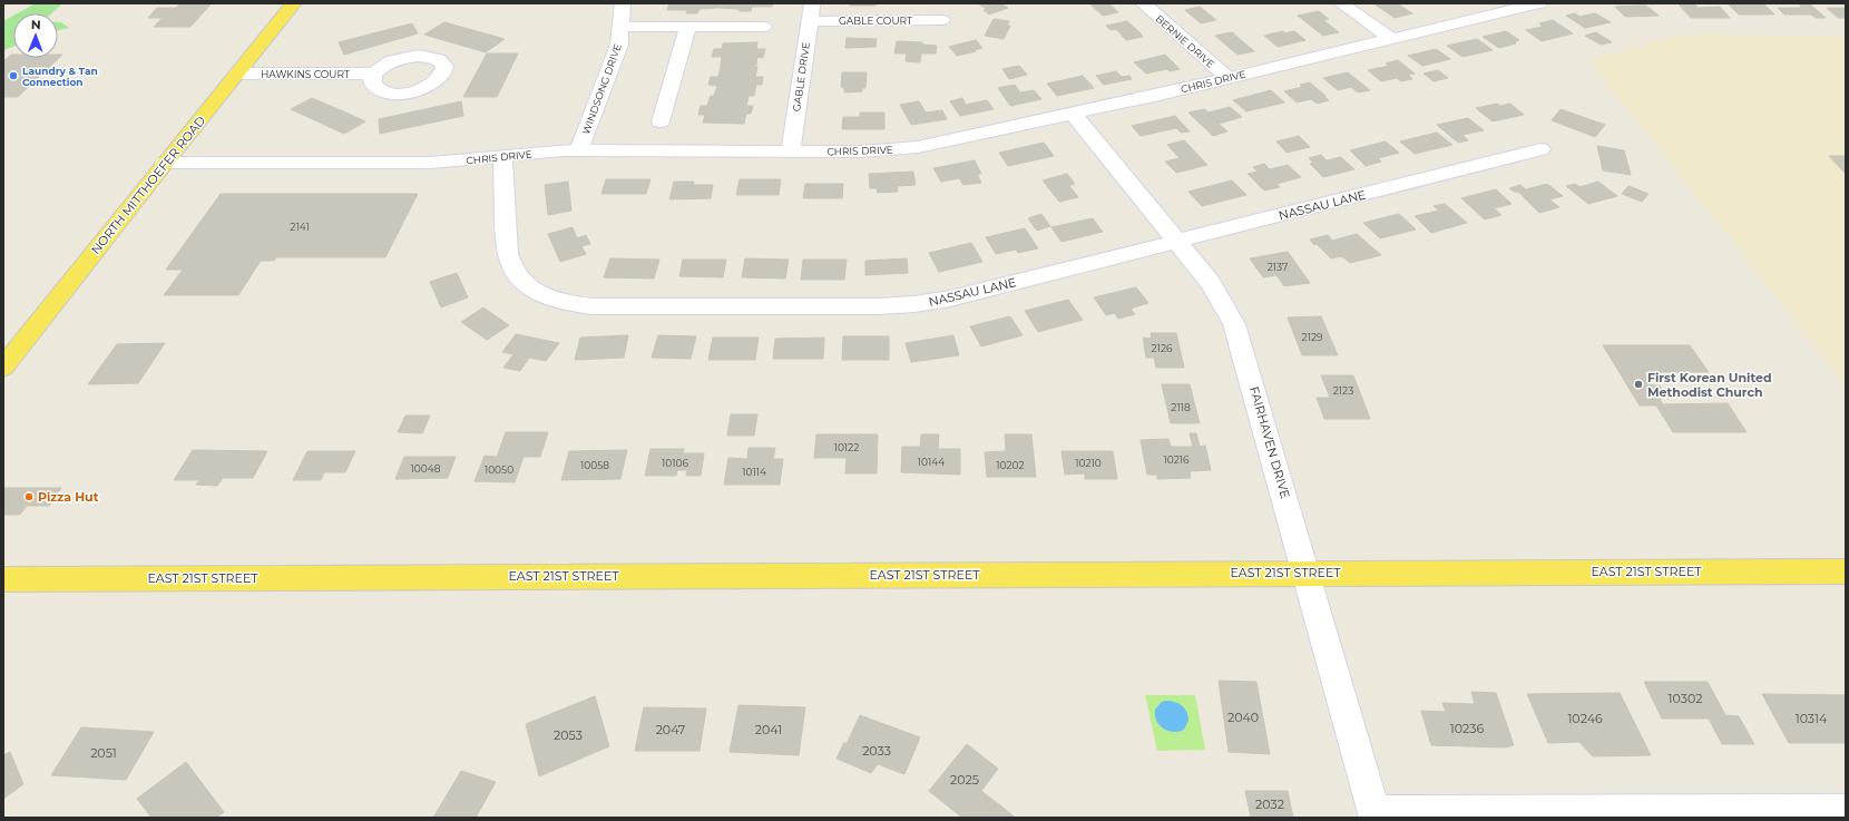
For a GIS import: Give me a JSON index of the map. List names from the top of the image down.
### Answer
{
  "streets": {
    "main road": ["NORTH MITTHOEFER ROAD", "EAST 21ST STREET"],
    "street": [
      "GABLE COURT",
      "BERNIE DRIVE",
      "HAWKINS COURT",
      "GABLE DRIVE",
      "CHRIS DRIVE",
      "WINDSONG DRIVE",
      "NASSAU LANE",
      "FAIRHAVEN DRIVE"
    ]
  },
  "crossings": [
    ["GABLE COURT", "GABLE DRIVE"],
    ["BERNIE DRIVE", "CHRIS DRIVE"],
    ["HAWKINS COURT", "NORTH MITTHOEFER ROAD"],
    ["GABLE DRIVE", "CHRIS DRIVE"],
    ["CHRIS DRIVE", "WINDSONG DRIVE"],
    ["CHRIS DRIVE", "NORTH MITTHOEFER ROAD"],
    ["CHRIS DRIVE", "NASSAU LANE"],
    ["CHRIS DRIVE", "FAIRHAVEN DRIVE"],
    ["NASSAU LANE", "FAIRHAVEN DRIVE"],
    ["FAIRHAVEN DRIVE", "EAST 21ST STREET"]
  ],
  "places": ["Laundry & Tan Connection", "First Korean United Methodist Church", "Pizza Hut"],
  "house_numbers": [
    "2141",
    "2137",
    "2129",
    "2126",
    "2123",
    "2118",
    "10122",
    "10216",
    "10144",
    "10106",
    "10210",
    "10058",
    "10202",
    "10048",
    "10050",
    "10114",
    "10302",
    "2040",
    "10246",
    "10314",
    "10236",
    "2047",
    "2041",
    "2053",
    "2033",
    "2051",
    "2025",
    "2032"
  ],
  "north": "top"
}
